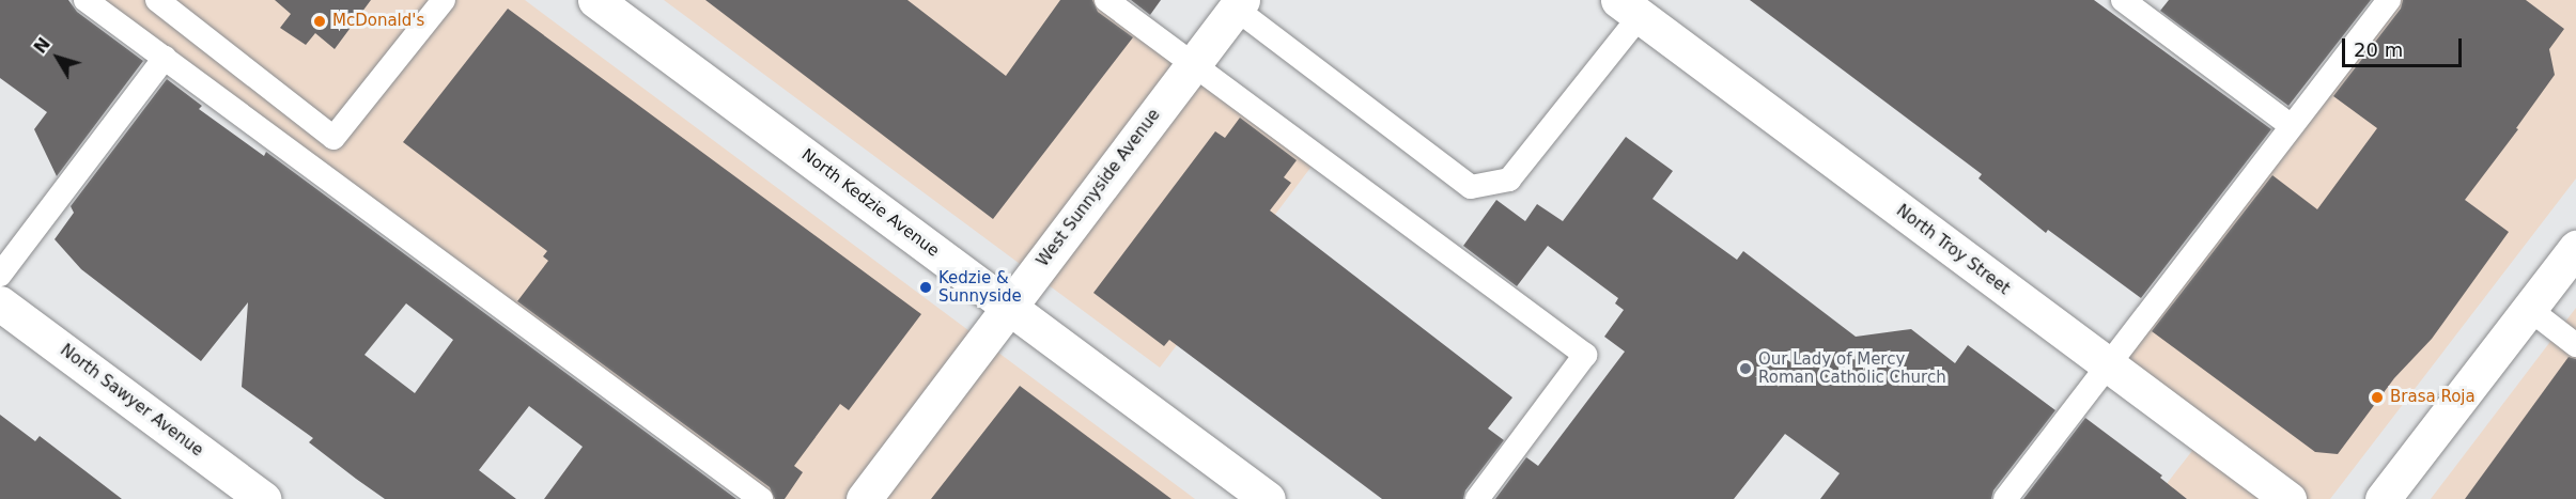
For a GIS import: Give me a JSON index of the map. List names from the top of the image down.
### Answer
{
  "streets": {
    "street": [
      "West Sunnyside Avenue",
      "North Kedzie Avenue",
      "North Troy Street",
      "North Sawyer Avenue"
    ]
  },
  "crossings": [
    ["West Sunnyside Avenue", "North Kedzie Avenue"]
  ],
  "places": [
    "McDonald's",
    "Kedzie & Sunnyside",
    "Our Lady of Mercy Roman Catholic Church",
    "Brasa Roja"
  ],
  "scale_bar": "20 m",
  "north": "top left"
}
